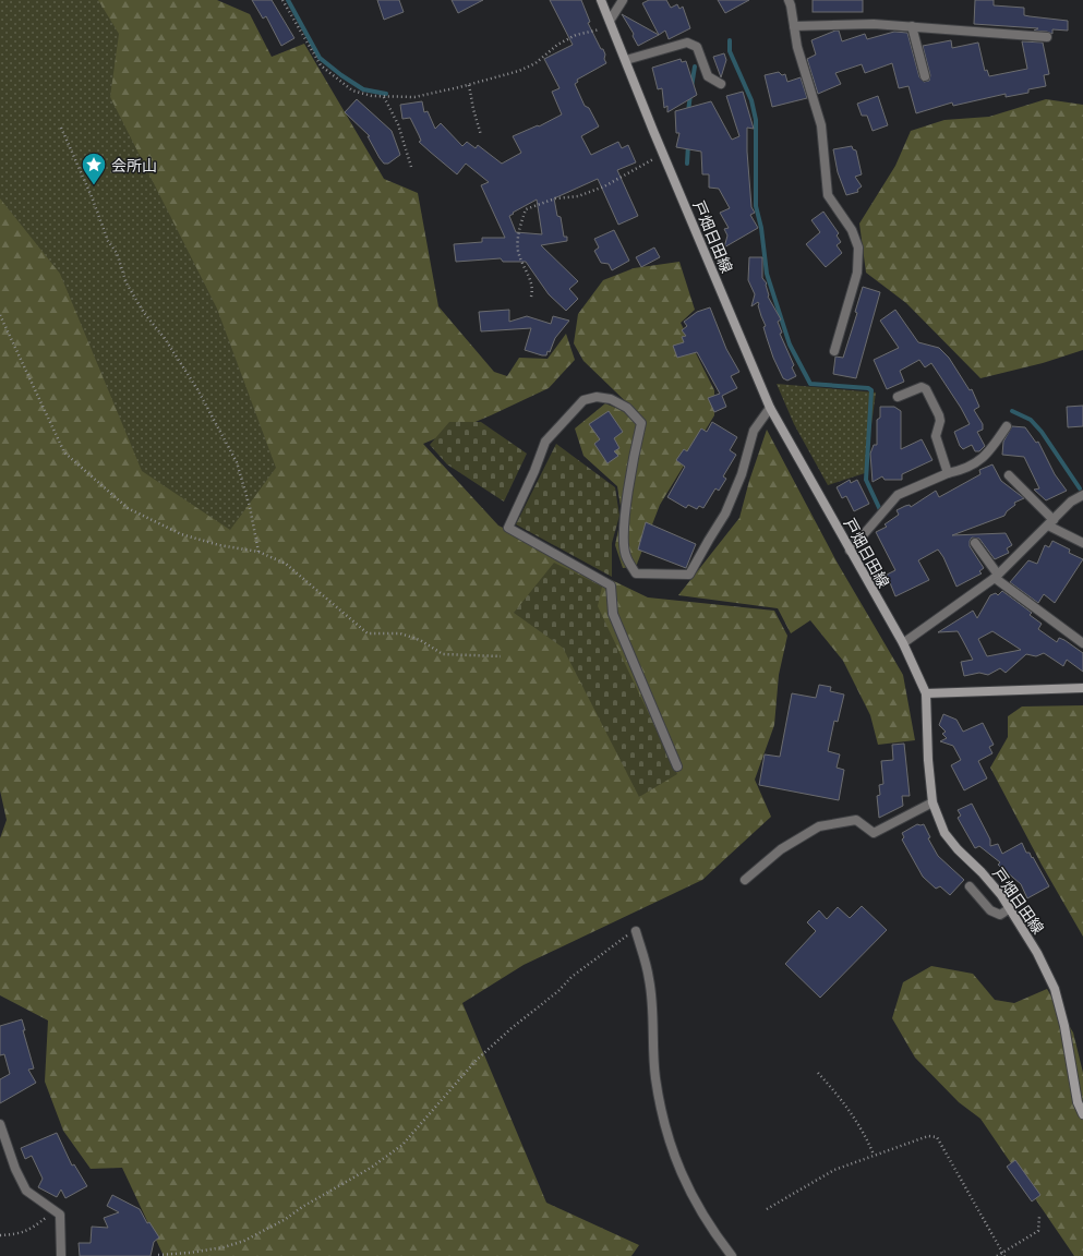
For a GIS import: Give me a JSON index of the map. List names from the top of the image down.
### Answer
{
  "streets": {
    "main road": ["戸畑日田線"]
  },
  "places": {
    "place": ["会所山"]
  }
}
